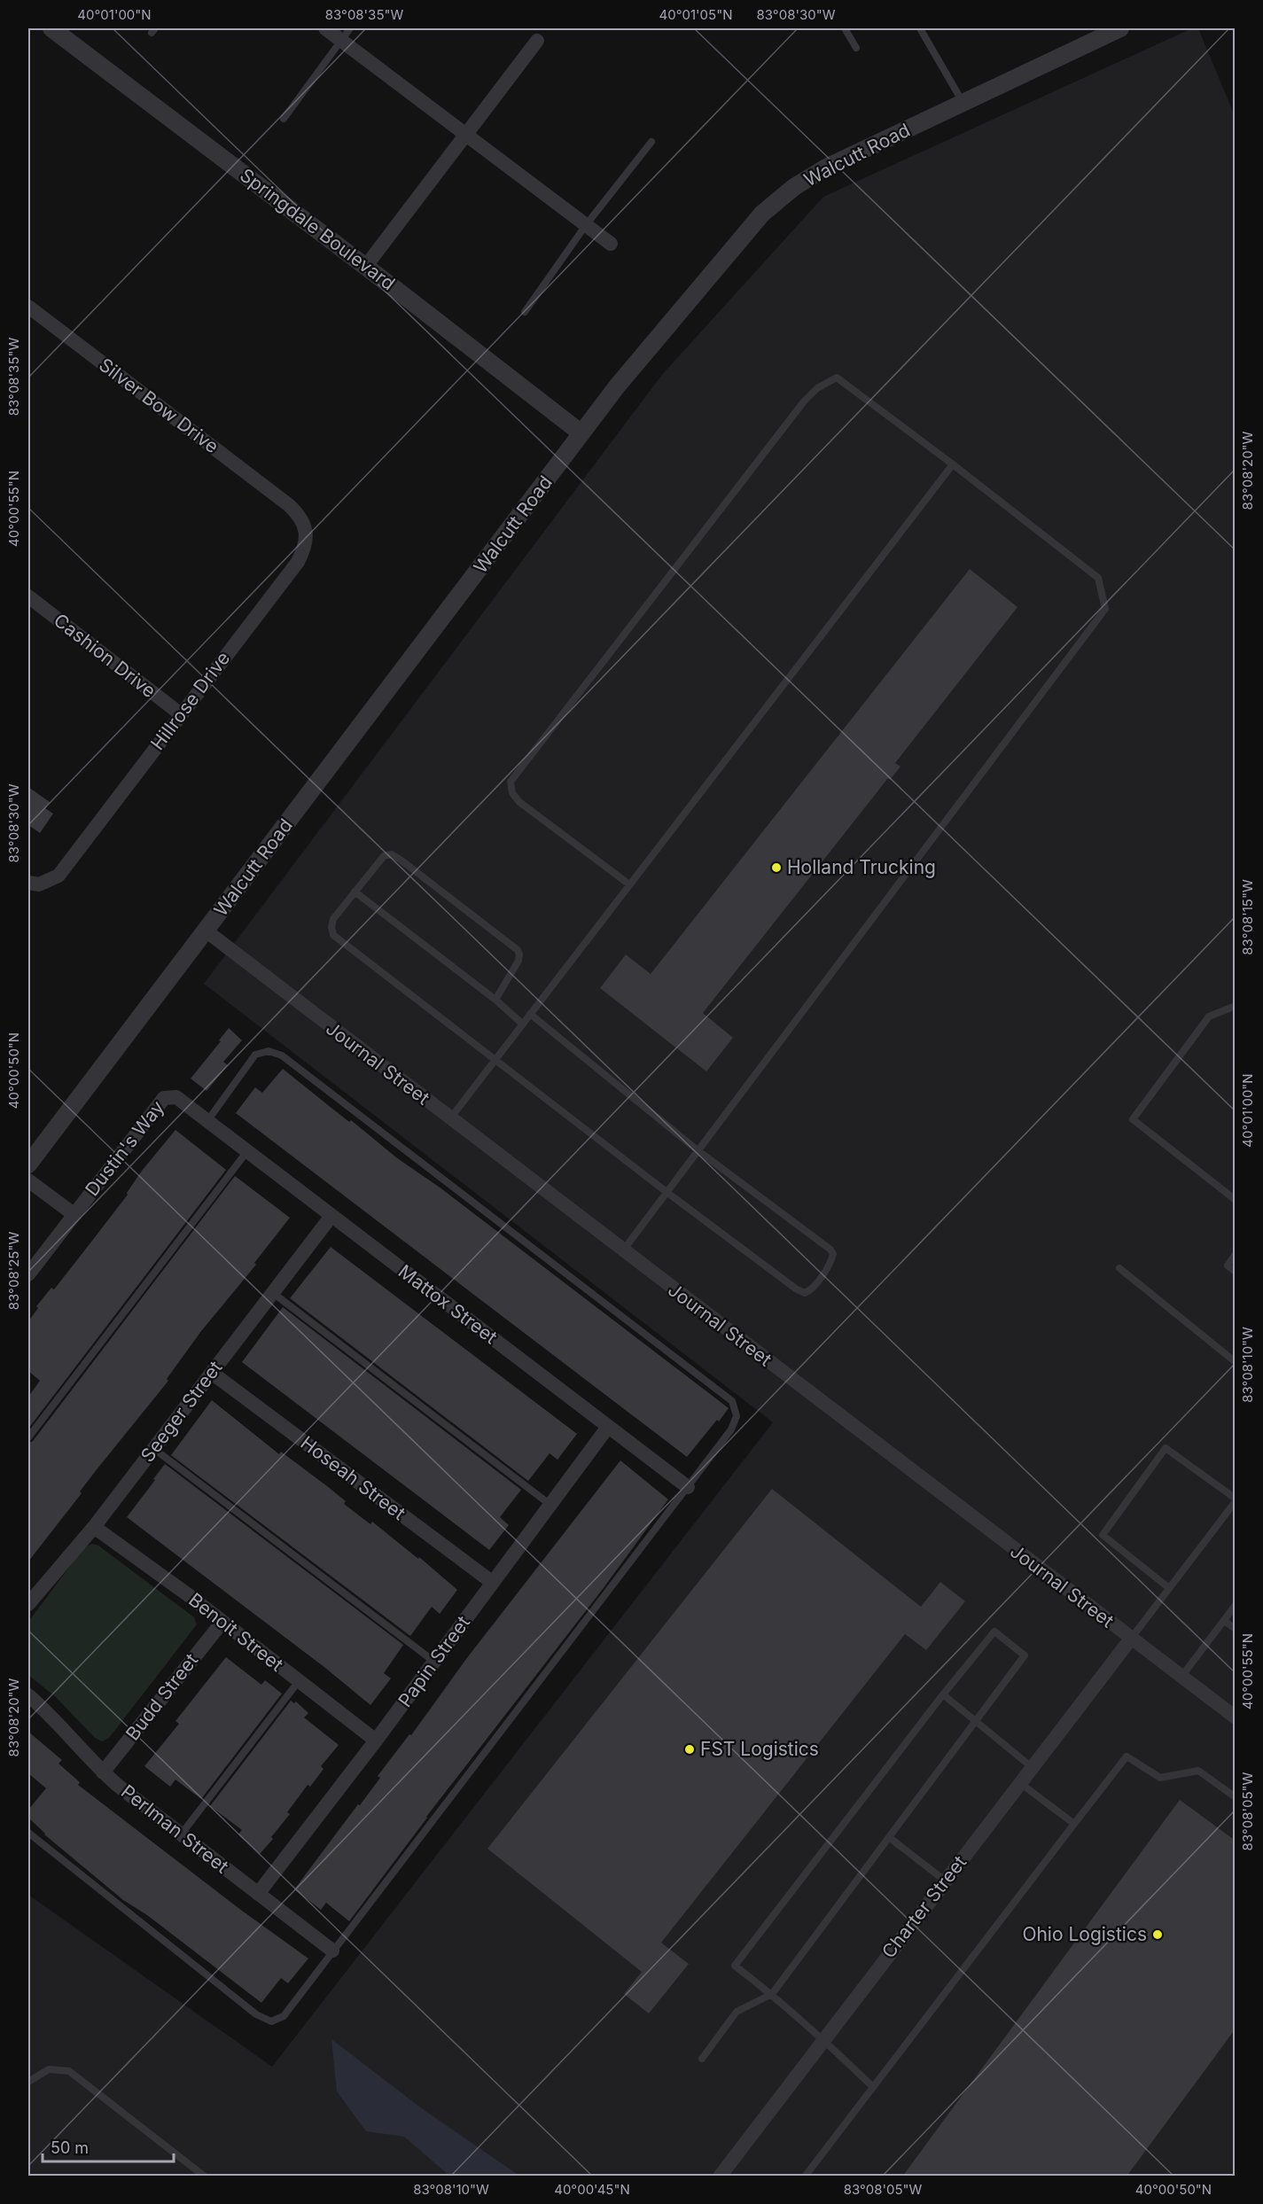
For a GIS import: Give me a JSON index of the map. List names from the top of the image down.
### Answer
{
  "streets": {
    "street": [
      "Walcutt Road",
      "Springdale Boulevard",
      "Silver Bow Drive",
      "Cashion Drive",
      "Hillrose Drive",
      "Journal Street",
      "Dustin's Way",
      "Mattox Street",
      "Seeger Street",
      "Hoseah Street",
      "Benoit Street",
      "Papin Street",
      "Budd Street",
      "Perlman Street",
      "Charter Street"
    ]
  },
  "crossings": [
    ["Walcutt Road", "Springdale Boulevard"],
    ["Walcutt Road", "Journal Street"],
    ["Silver Bow Drive", "Hillrose Drive"],
    ["Cashion Drive", "Hillrose Drive"],
    ["Journal Street", "Charter Street"],
    ["Dustin's Way", "Mattox Street"],
    ["Mattox Street", "Seeger Street"],
    ["Mattox Street", "Papin Street"],
    ["Seeger Street", "Hoseah Street"],
    ["Seeger Street", "Benoit Street"],
    ["Hoseah Street", "Papin Street"],
    ["Benoit Street", "Papin Street"],
    ["Benoit Street", "Budd Street"],
    ["Papin Street", "Perlman Street"],
    ["Budd Street", "Perlman Street"]
  ],
  "places": ["Holland Trucking", "FST Logistics", "Ohio Logistics"],
  "scale_bar": "50 m",
  "coordinates": [
    "40°01'00\"N",
    "83°08'35\"W",
    "40°01'05\"N",
    "83°08'30\"W",
    "83°08'20\"W",
    "40°00'55\"N",
    "83°08'15\"W",
    "40°00'50\"N",
    "83°08'25\"W",
    "83°08'10\"W",
    "83°08'05\"W",
    "40°00'45\"N"
  ]
}
